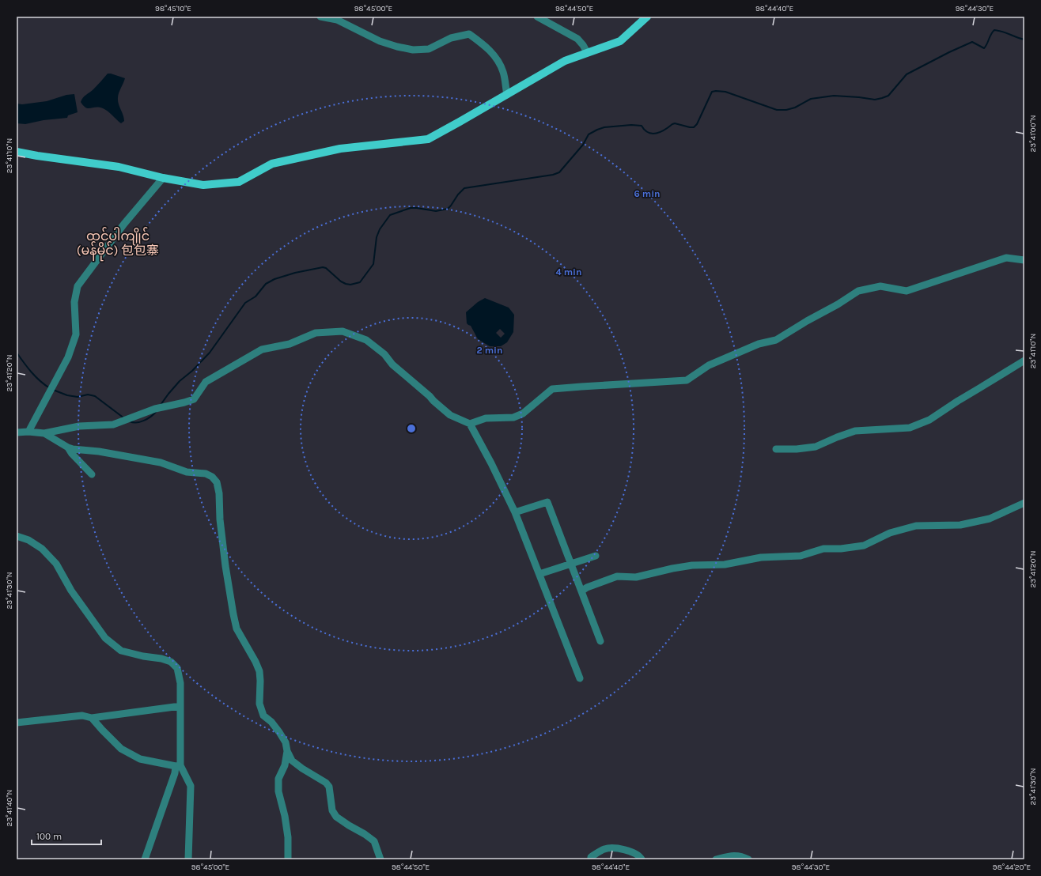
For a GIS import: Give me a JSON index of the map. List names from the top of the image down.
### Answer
{
  "districts": ["ထင်ပါကျိုင် (မန်မိုင်) 包包寨"],
  "scale_bar": "100 m",
  "coordinates": [
    "98°45'10\"E",
    "98°45'00\"E",
    "98°44'50\"E",
    "98°44'40\"E",
    "98°44'30\"E",
    "23°41'00\"N",
    "23°41'10\"N",
    "23°41'20\"N",
    "23°41'30\"N",
    "23°41'40\"N",
    "98°44'20\"E"
  ],
  "rings": ["6 min", "4 min", "2 min"]
}
